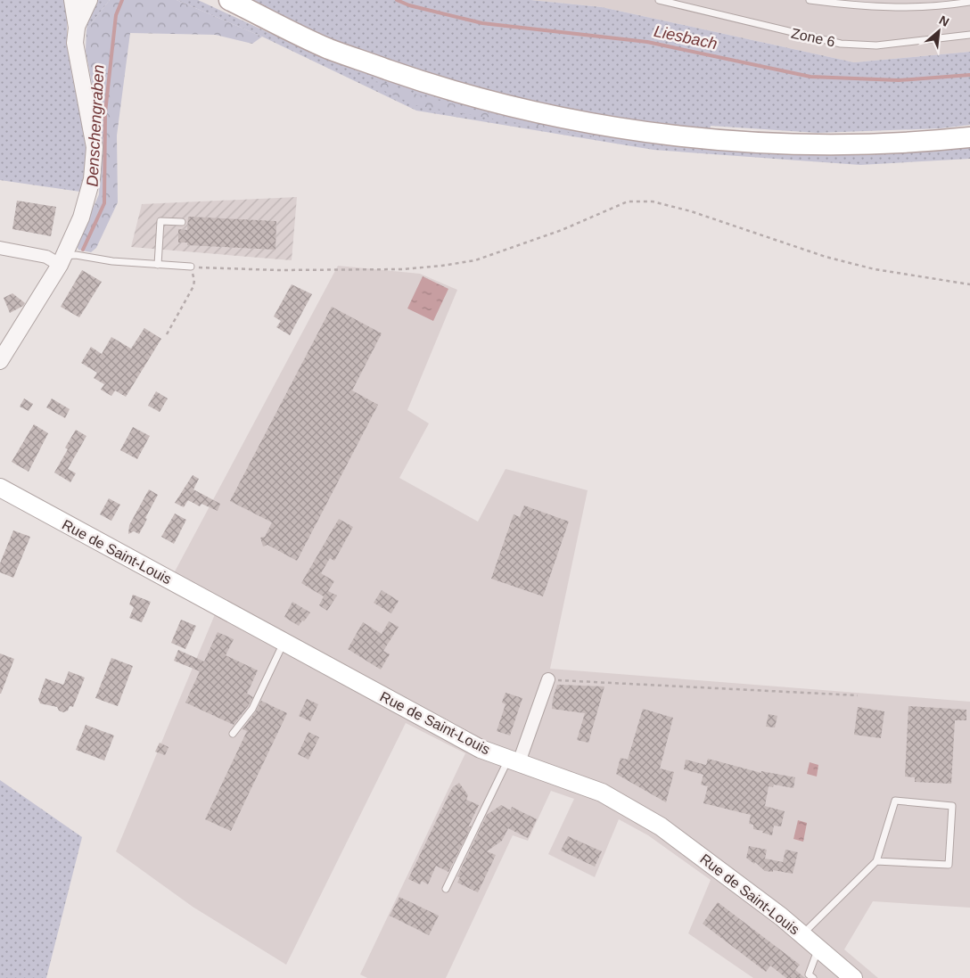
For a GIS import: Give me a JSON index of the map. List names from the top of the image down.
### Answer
{
  "streets": {
    "main road": ["Rue de Saint-Louis"],
    "lane": ["Zone 6"]
  },
  "water": ["Liesbach", "Denschengraben"],
  "north": "top right"
}
